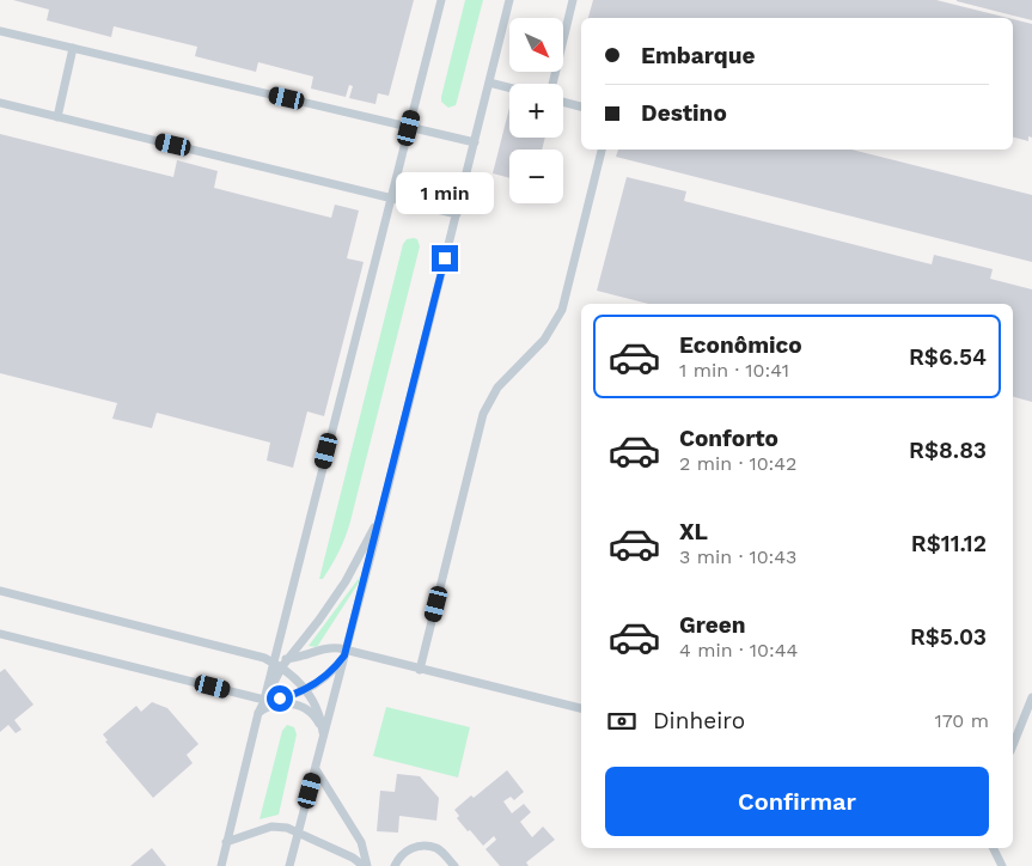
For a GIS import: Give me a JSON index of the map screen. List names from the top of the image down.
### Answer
{
  "north": "bottom right",
  "page": {
    "map_buttons": ["+", "−"],
    "banner": ["Embarque", "Destino"],
    "bubble": "1 min",
    "list": [
      {
        "name": "Econômico",
        "note": "1 min · 10:41",
        "value": "R$6.54"
      },
      {
        "name": "Conforto",
        "note": "2 min · 10:42",
        "value": "R$8.83"
      },
      {
        "name": "XL",
        "note": "3 min · 10:43",
        "value": "R$11.12"
      },
      {
        "name": "Green",
        "note": "4 min · 10:44",
        "value": "R$5.03"
      }
    ],
    "pay": ["Dinheiro", "170 m"],
    "buttons": "Confirmar"
  }
}
